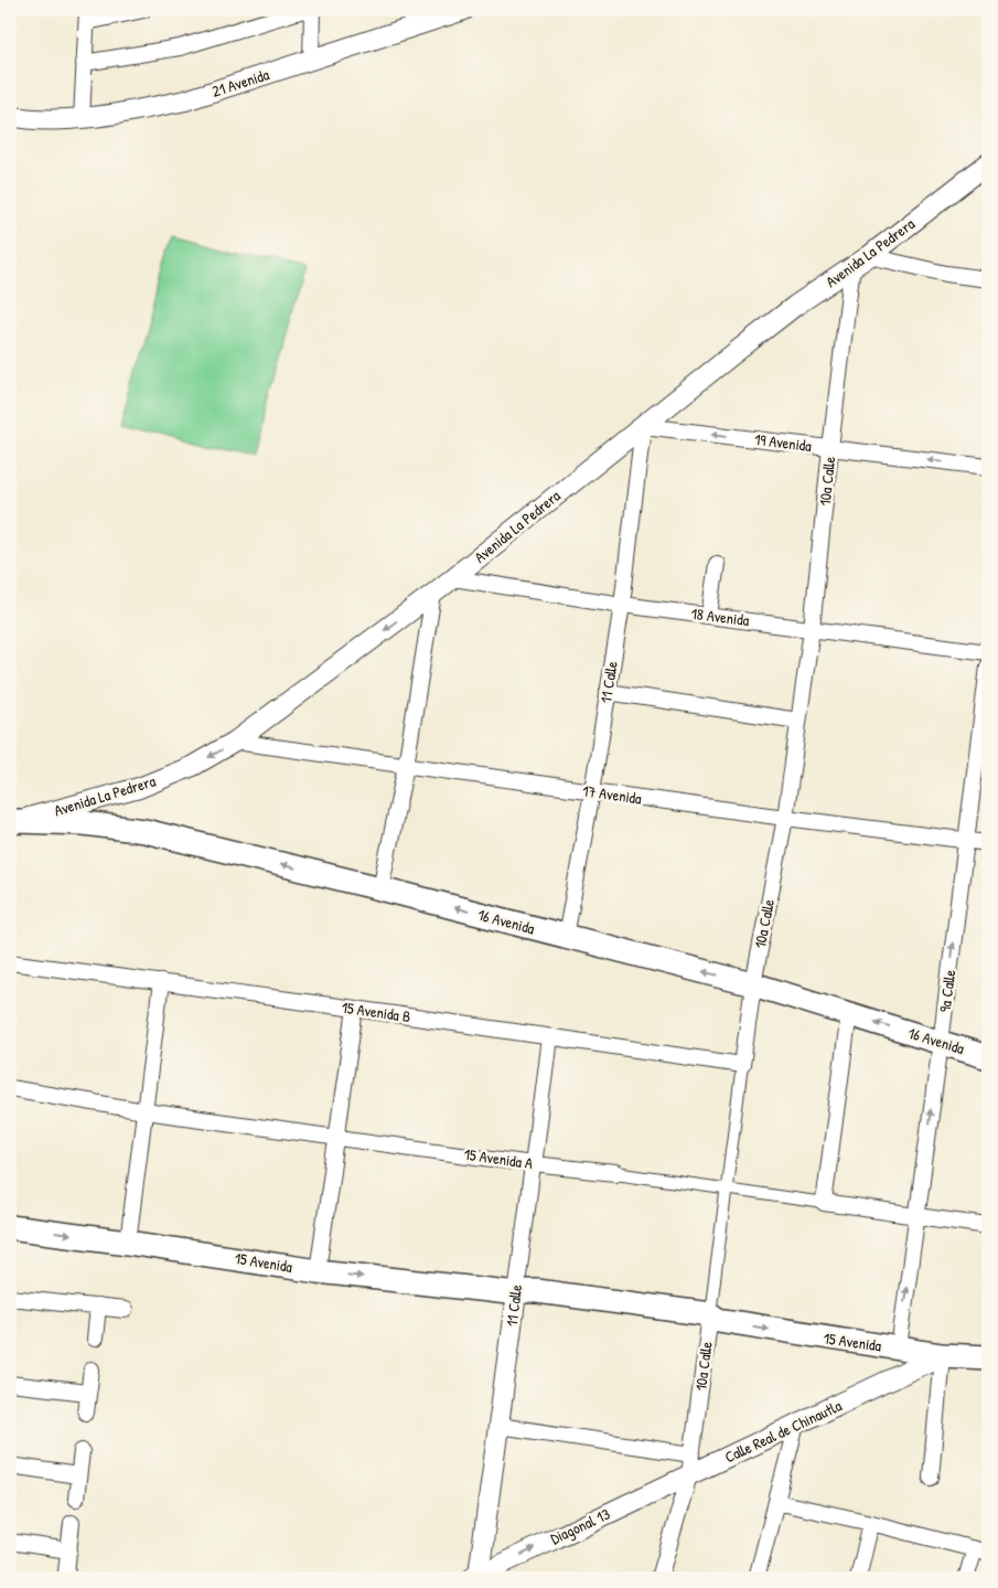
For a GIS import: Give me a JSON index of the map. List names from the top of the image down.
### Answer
{
  "streets": {
    "main road": ["16 Avenida", "15 Avenida"],
    "street": [
      "21 Avenida",
      "Avenida La Pedrera",
      "19 Avenida",
      "10a Calle",
      "18 Avenida",
      "11 Calle",
      "17 Avenida",
      "9a Calle",
      "15 Avenida B",
      "15 Avenida A",
      "Calle Real de Chinautla",
      "Diagonal 13"
    ]
  },
  "crossings": [
    ["Avenida La Pedrera", "19 Avenida"],
    ["Avenida La Pedrera", "10a Calle"],
    ["Avenida La Pedrera", "18 Avenida"],
    ["Avenida La Pedrera", "11 Calle"],
    ["Avenida La Pedrera", "17 Avenida"],
    ["Avenida La Pedrera", "16 Avenida"],
    ["19 Avenida", "10a Calle"],
    ["19 Avenida", "11 Calle"],
    ["10a Calle", "18 Avenida"],
    ["10a Calle", "17 Avenida"],
    ["10a Calle", "16 Avenida"],
    ["10a Calle", "15 Avenida B"],
    ["10a Calle", "15 Avenida A"],
    ["10a Calle", "15 Avenida"],
    ["10a Calle", "Calle Real de Chinautla"],
    ["10a Calle", "Diagonal 13"],
    ["18 Avenida", "11 Calle"],
    ["11 Calle", "17 Avenida"],
    ["11 Calle", "16 Avenida"],
    ["11 Calle", "15 Avenida B"],
    ["11 Calle", "15 Avenida A"],
    ["11 Calle", "15 Avenida"],
    ["11 Calle", "Diagonal 13"],
    ["17 Avenida", "9a Calle"],
    ["16 Avenida", "9a Calle"],
    ["9a Calle", "15 Avenida A"],
    ["9a Calle", "15 Avenida"],
    ["9a Calle", "Calle Real de Chinautla"],
    ["15 Avenida", "Calle Real de Chinautla"],
    ["Calle Real de Chinautla", "Diagonal 13"]
  ],
  "one_way": [
    "Avenida La Pedrera",
    "19 Avenida",
    "16 Avenida",
    "15 Avenida",
    "Diagonal 13"
  ]
}
